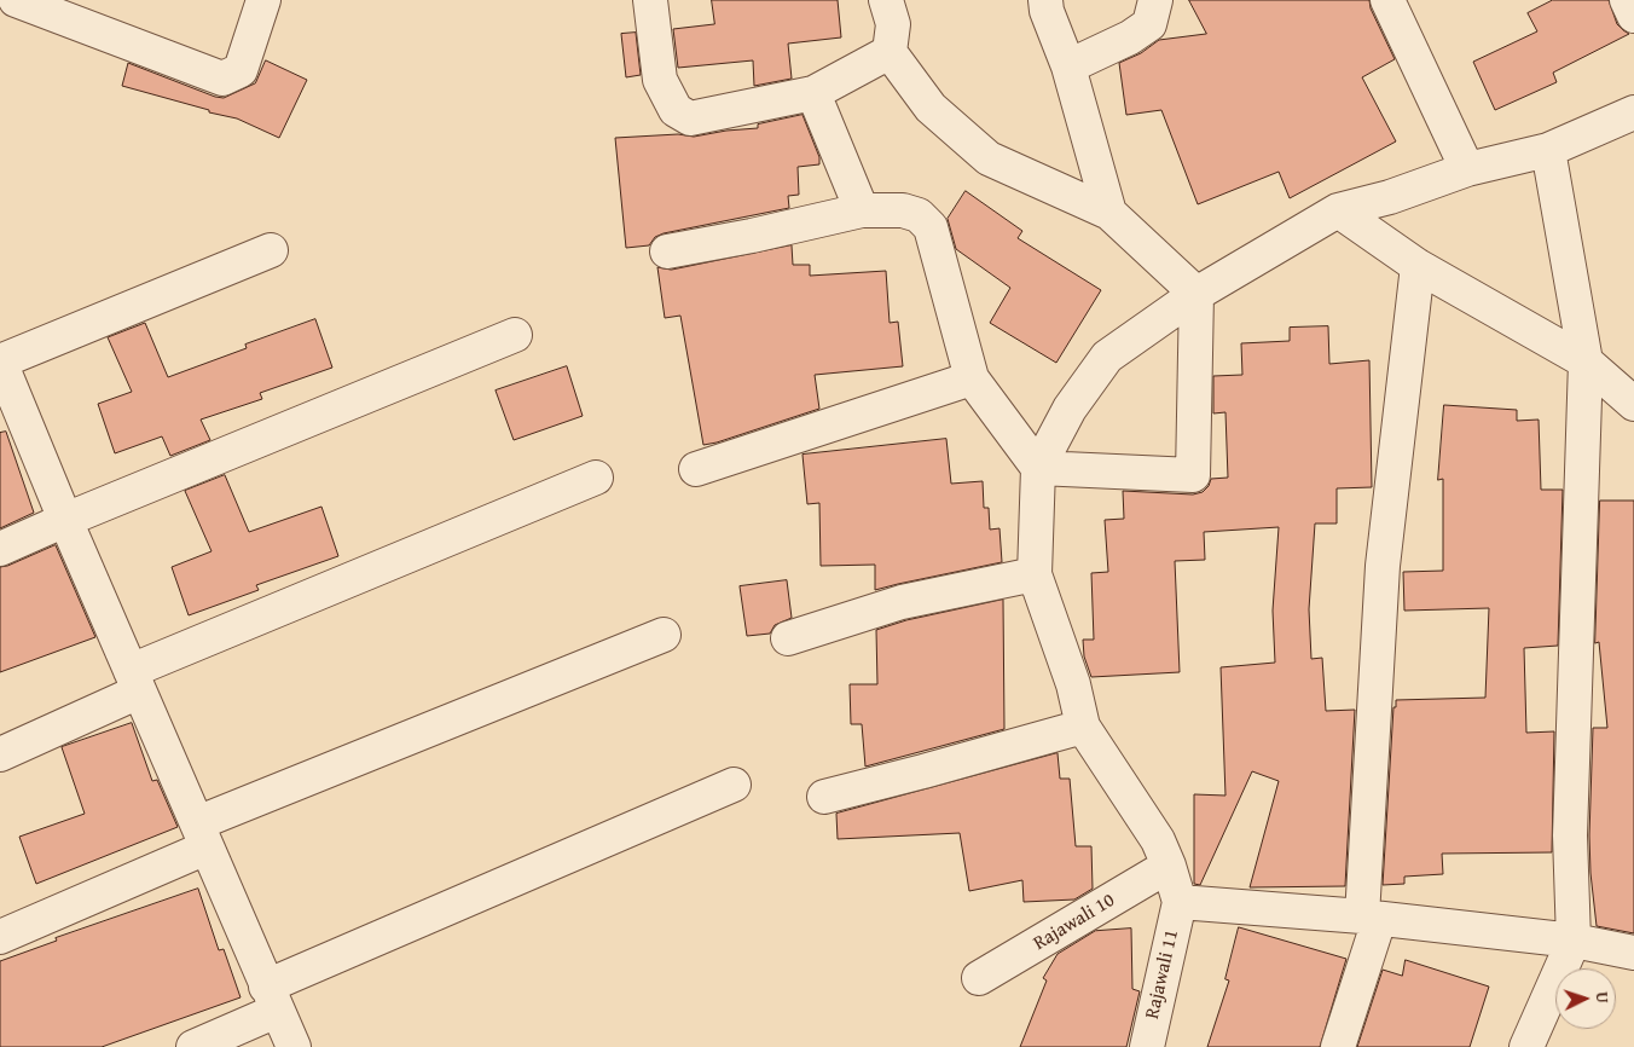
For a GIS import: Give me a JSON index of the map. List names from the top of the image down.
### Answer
{
  "streets": {
    "street": ["Rajawali 10", "Rajawali 11"]
  },
  "north": "right"
}
